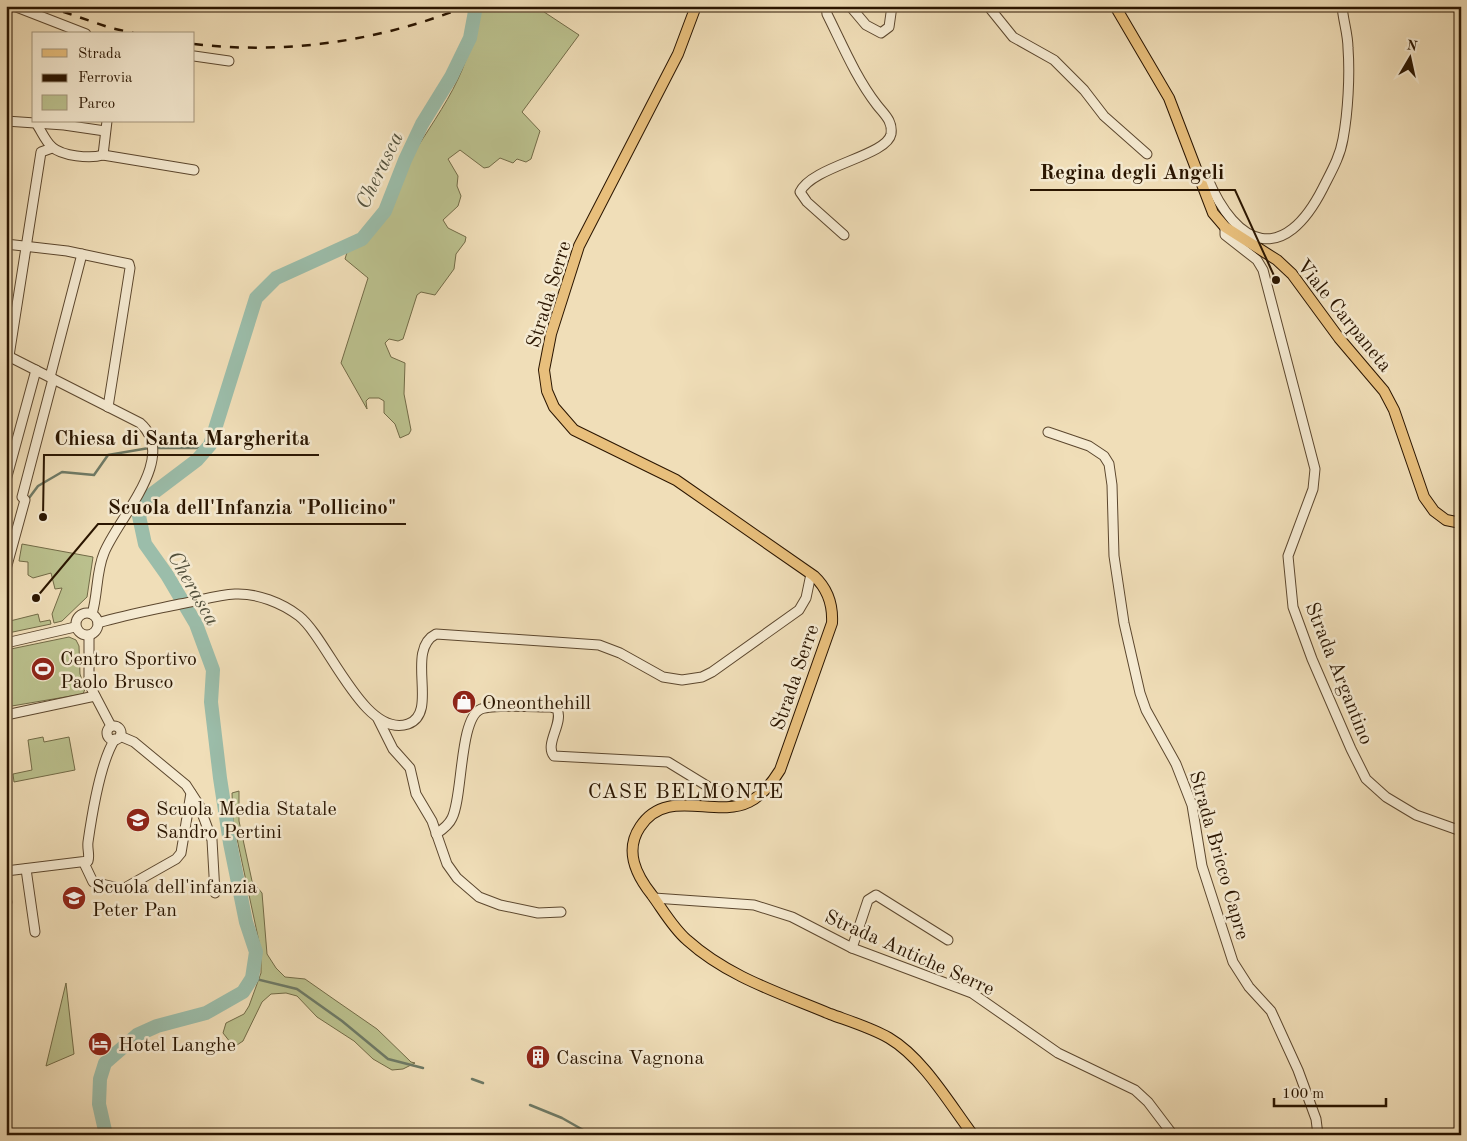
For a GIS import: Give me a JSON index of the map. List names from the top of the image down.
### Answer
{
  "streets": {
    "main road": ["Strada Serre", "Viale Carpaneta"],
    "street": ["Strada Argantino", "Strada Bricco Capre", "Strada Antiche Serre"]
  },
  "crossings": [
    ["Strada Serre", "Strada Antiche Serre"],
    ["Viale Carpaneta", "Strada Argantino"]
  ],
  "districts": ["CASE BELMONTE"],
  "water": ["Cherasca"],
  "places": {
    "other": ["Regina degli Angeli", "Chiesa di Santa Margherita", "Scuola dell'Infanzia \"Pollicino\""],
    "sports": ["Centro Sportivo Paolo Brusco"],
    "shop": ["Oneonthehill"],
    "school or university": ["Scuola Media Statale Sandro Pertini", "Scuola dell'infanzia Peter Pan"],
    "hotel": ["Hotel Langhe"],
    "building": ["Cascina Vagnona"]
  },
  "legend": ["Strada", "Ferrovia", "Parco"],
  "scale_bar": "100 m",
  "north": "top"
}
